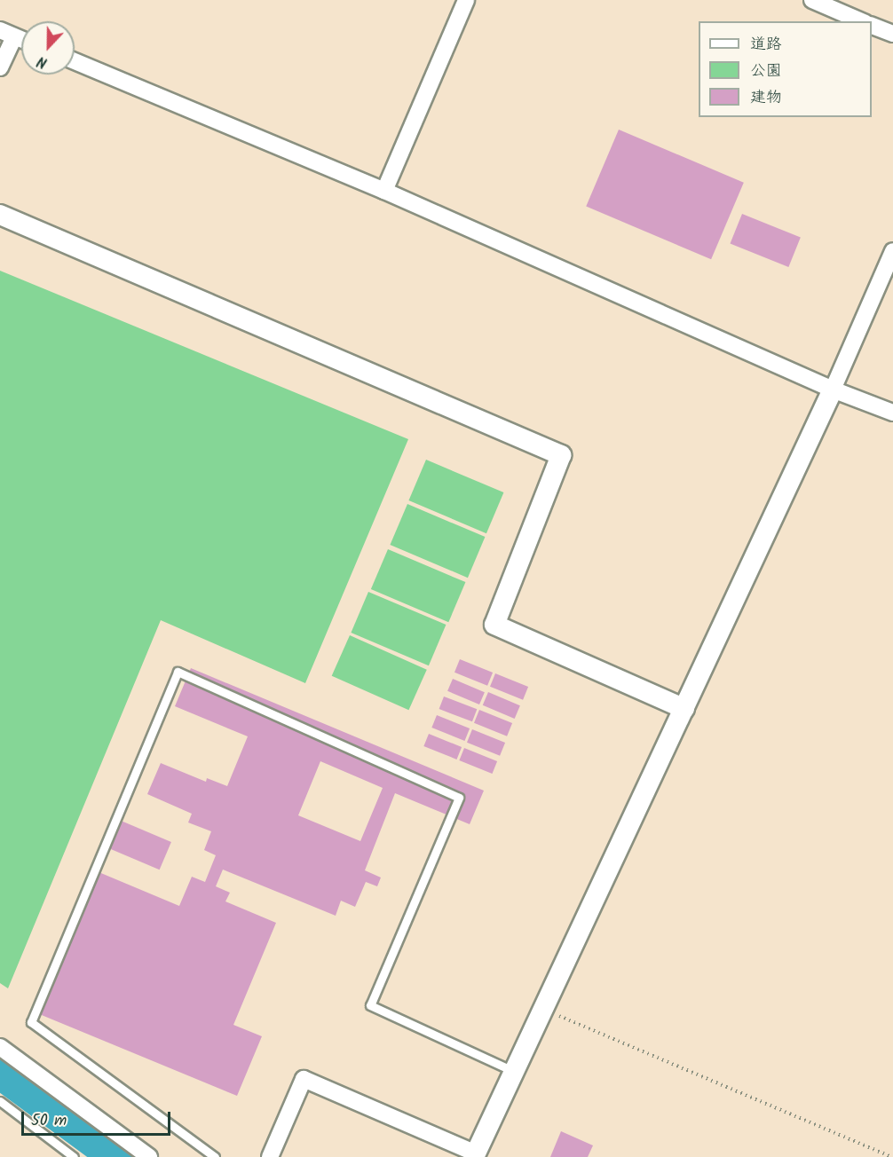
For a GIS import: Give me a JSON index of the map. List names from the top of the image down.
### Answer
{
  "legend": ["道路", "公園", "建物"],
  "scale_bar": "50 m",
  "north": "bottom"
}
